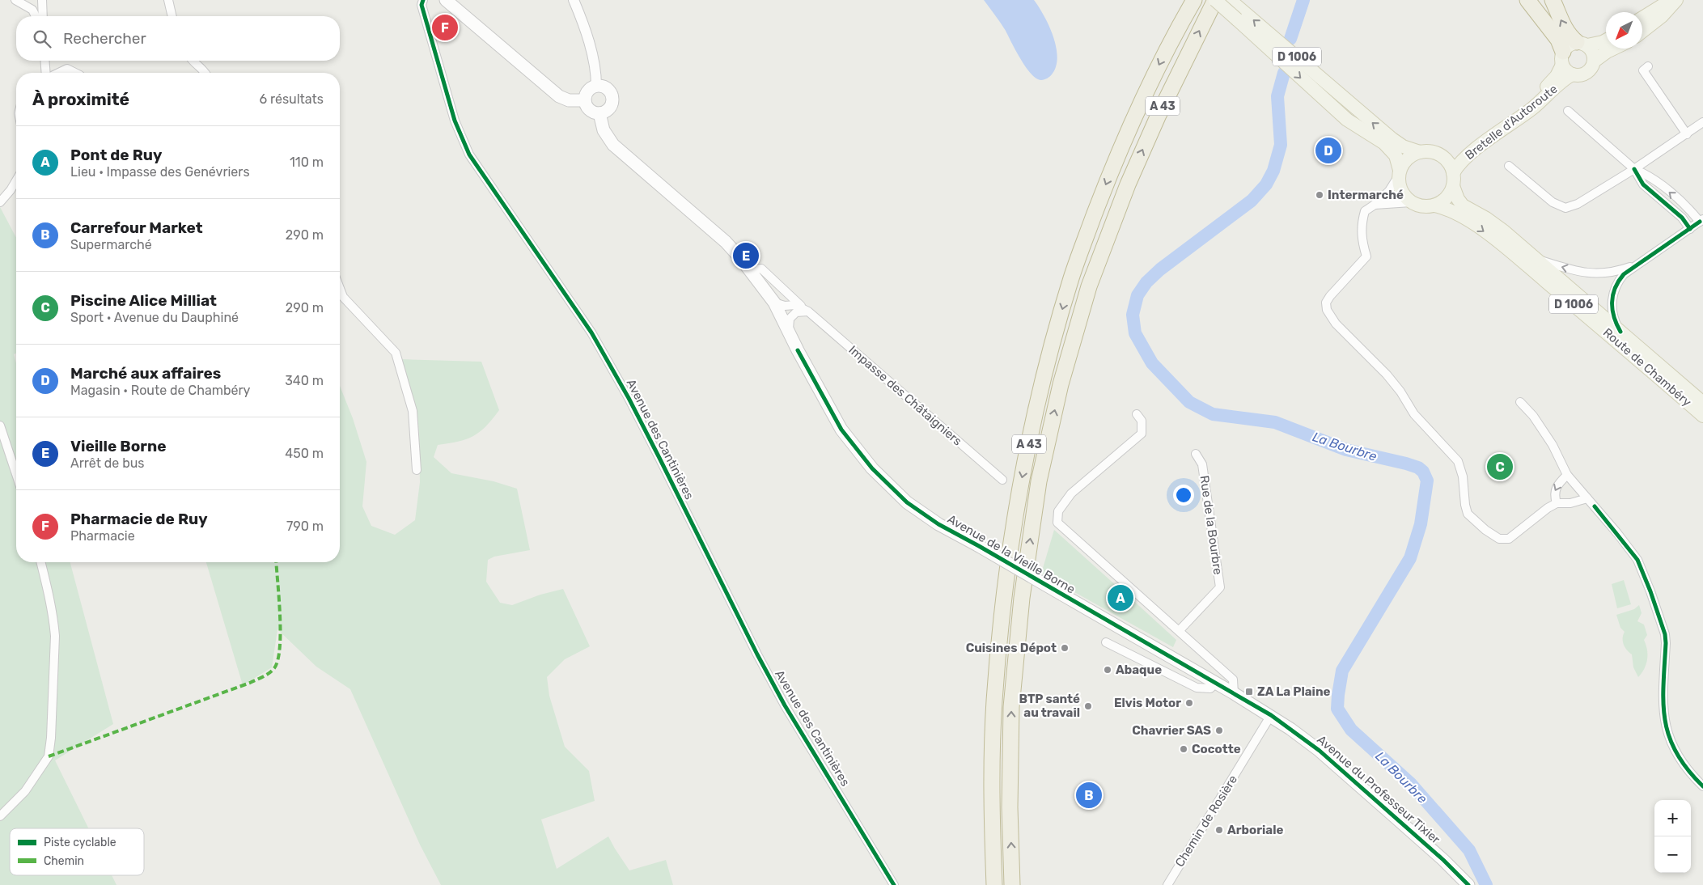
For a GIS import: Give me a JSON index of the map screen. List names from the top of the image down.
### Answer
{
  "streets": {
    "highway": ["A 43"],
    "main road": [
      "D 1006",
      "Bretelle d'Autoroute",
      "Route de Chambéry",
      "Avenue de la Vieille Borne",
      "Avenue du Professeur Tixier"
    ],
    "street": [
      "Impasse des Châtaigniers",
      "Avenue des Cantinières",
      "Rue de la Bourbre",
      "Chemin de Rosière"
    ]
  },
  "crossings": [
    ["D 1006", "A 43"],
    ["D 1006", "Bretelle d'Autoroute"],
    ["D 1006", "Route de Chambéry"],
    ["Bretelle d'Autoroute", "Route de Chambéry"],
    ["Impasse des Châtaigniers", "Avenue de la Vieille Borne"],
    ["Avenue de la Vieille Borne", "Avenue du Professeur Tixier"],
    ["Avenue de la Vieille Borne", "Chemin de Rosière"],
    ["Avenue du Professeur Tixier", "Chemin de Rosière"]
  ],
  "water": ["La Bourbre"],
  "places": {
    "other": [
      "Intermarché",
      "Cuisines Dépot",
      "Abaque",
      "Elvis Motor",
      "BTP santé au travail",
      "Chavrier SAS",
      "Cocotte",
      "Arboriale"
    ],
    "transit": ["ZA La Plaine"]
  },
  "legend": ["Piste cyclable", "Chemin"],
  "north": "bottom left",
  "page": {
    "pins": [
      "F",
      "D",
      "E",
      "C",
      "A",
      "B"
    ],
    "search": "Rechercher",
    "heading": ["À proximité", "6 résultats"],
    "list": [
      {
        "mark": "A",
        "name": "Pont de Ruy",
        "note": "Lieu · Impasse des Genévriers",
        "value": "110 m"
      },
      {
        "mark": "B",
        "name": "Carrefour Market",
        "note": "Supermarché",
        "value": "290 m"
      },
      {
        "mark": "C",
        "name": "Piscine Alice Milliat",
        "note": "Sport · Avenue du Dauphiné",
        "value": "290 m"
      },
      {
        "mark": "D",
        "name": "Marché aux affaires",
        "note": "Magasin · Route de Chambéry",
        "value": "340 m"
      },
      {
        "mark": "E",
        "name": "Vieille Borne",
        "note": "Arrêt de bus",
        "value": "450 m"
      },
      {
        "mark": "F",
        "name": "Pharmacie de Ruy",
        "note": "Pharmacie",
        "value": "790 m"
      }
    ],
    "map_buttons": ["+", "−"]
  }
}
